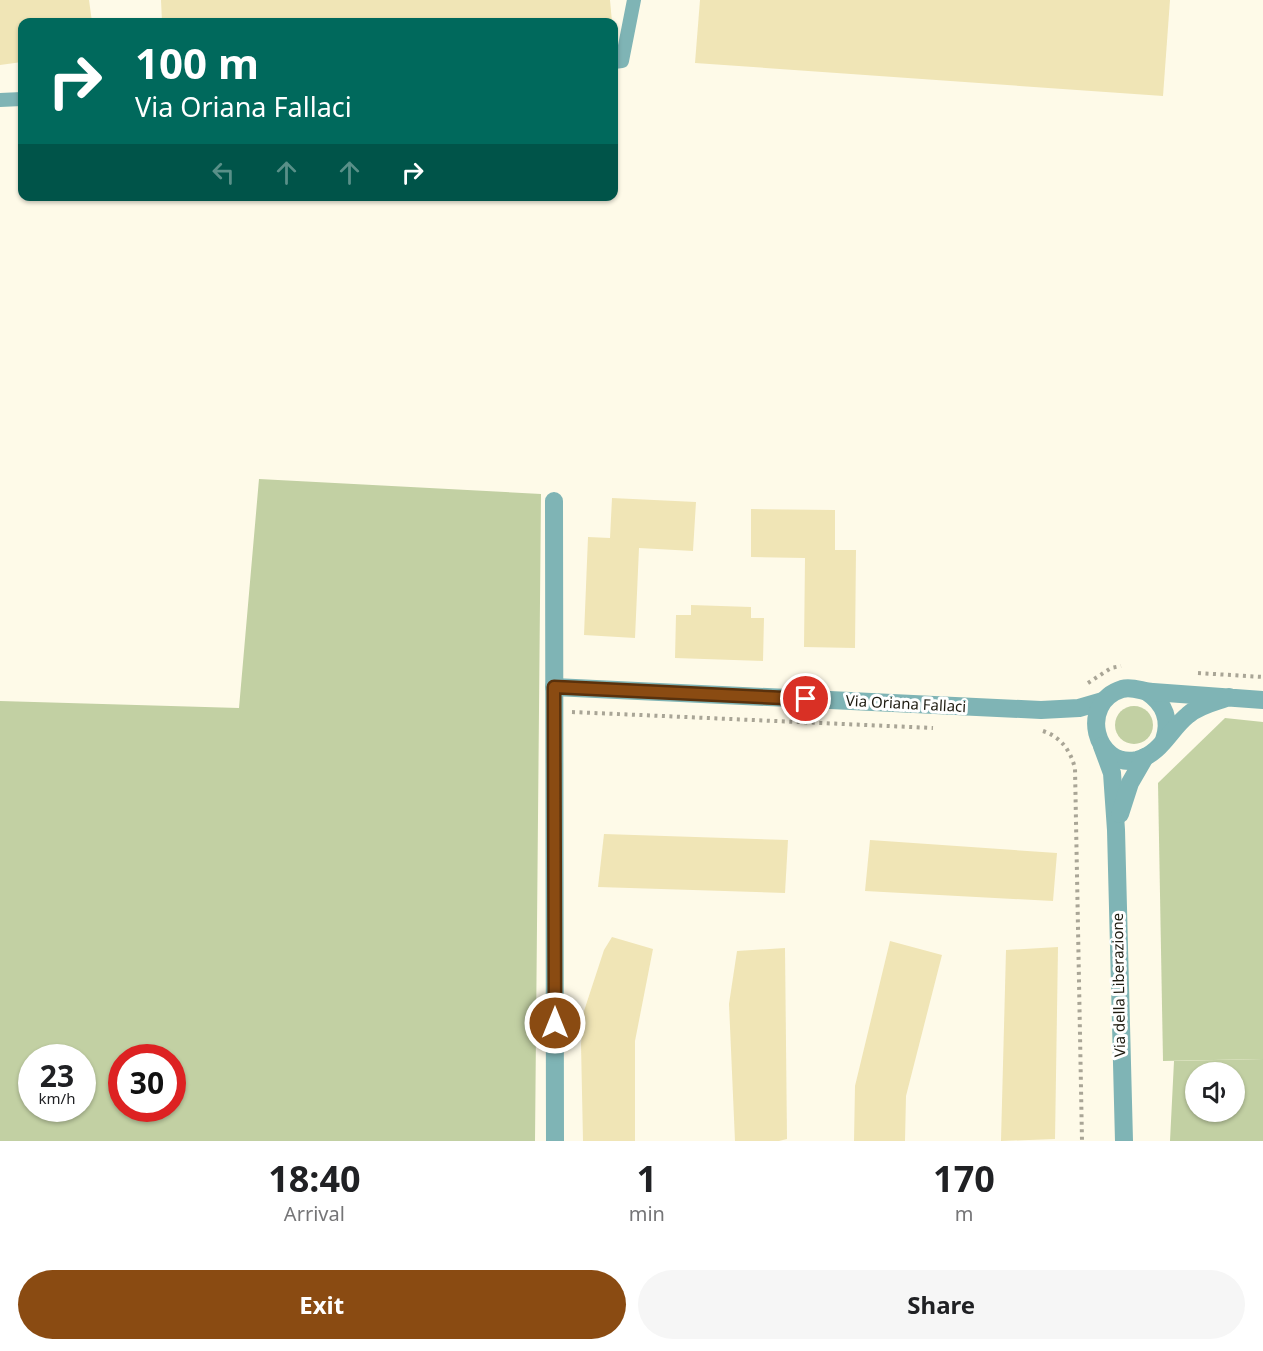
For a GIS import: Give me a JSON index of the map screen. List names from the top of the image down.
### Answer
{
  "streets": {
    "street": ["Via Oriana Fallaci", "Via della Liberazione"]
  },
  "page": {
    "turn": ["100 m", "Via Oriana Fallaci"],
    "speed": "23 km/h",
    "limit": "30",
    "eta": [
      "18:40",
      "Arrival",
      "1",
      "min",
      "170",
      "m"
    ],
    "buttons": ["Exit", "Share"]
  }
}
